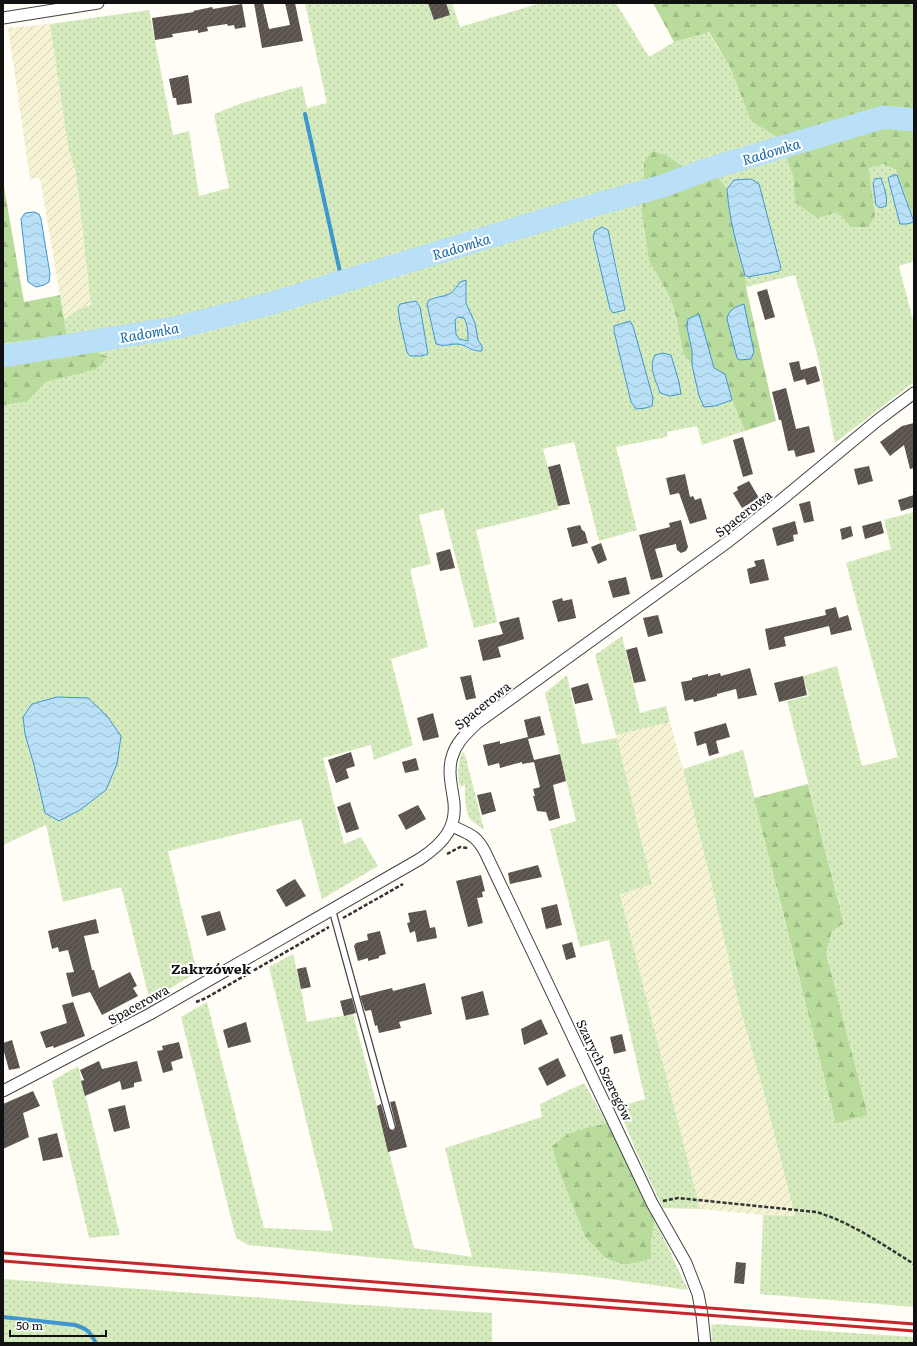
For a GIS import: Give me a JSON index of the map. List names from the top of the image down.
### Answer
{
  "streets": {
    "street": ["Spacerowa", "Szarych Szeregów"]
  },
  "crossings": [
    ["Spacerowa", "Szarych Szeregów"]
  ],
  "districts": ["Zakrzówek"],
  "water": ["Radomka"],
  "scale_bar": "50 m"
}
